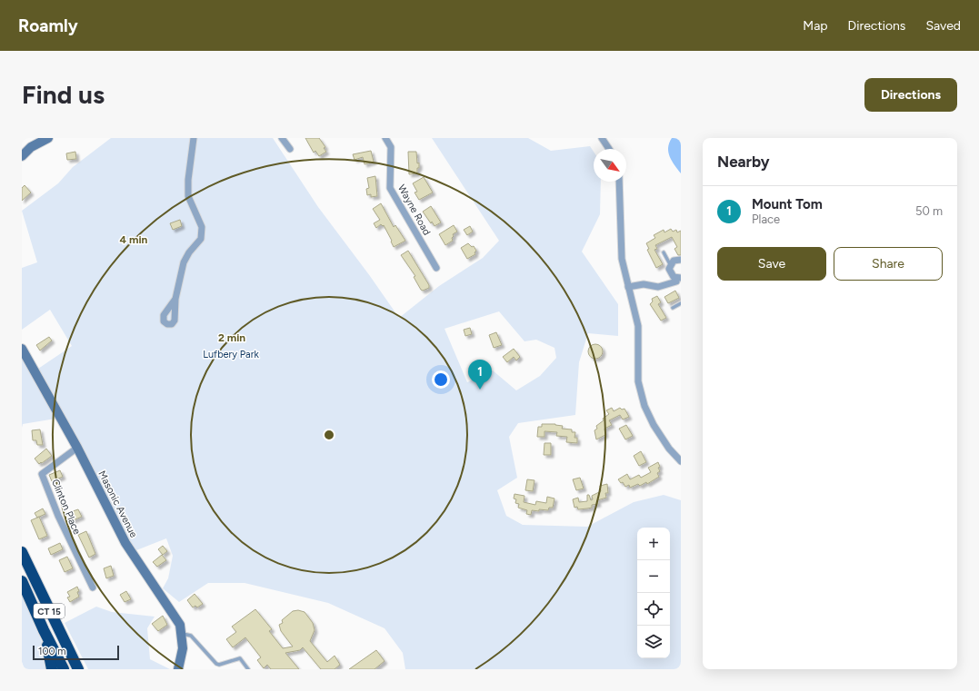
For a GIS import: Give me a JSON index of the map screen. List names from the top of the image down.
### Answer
{
  "streets": {
    "highway": ["CT 15"],
    "main road": ["Masonic Avenue"],
    "street": ["Wayne Road", "Clinton Place"]
  },
  "crossings": [
    ["Masonic Avenue", "Clinton Place"]
  ],
  "parks": ["Lufbery Park"],
  "scale_bar": "100 m",
  "north": "bottom right",
  "page": {
    "header": "Roamly",
    "nav": ["Map", "Directions", "Saved"],
    "buttons": [
      "Directions",
      ["Save", "Share"]
    ],
    "title": "Find us",
    "heading": "Nearby",
    "list": [
      {
        "mark": "1",
        "name": "Mount Tom",
        "note": "Place",
        "value": "50 m"
      }
    ],
    "pins": "1",
    "map_buttons": ["+", "−"],
    "scale": "100 m"
  },
  "rings": ["4 min", "2 min"]
}
